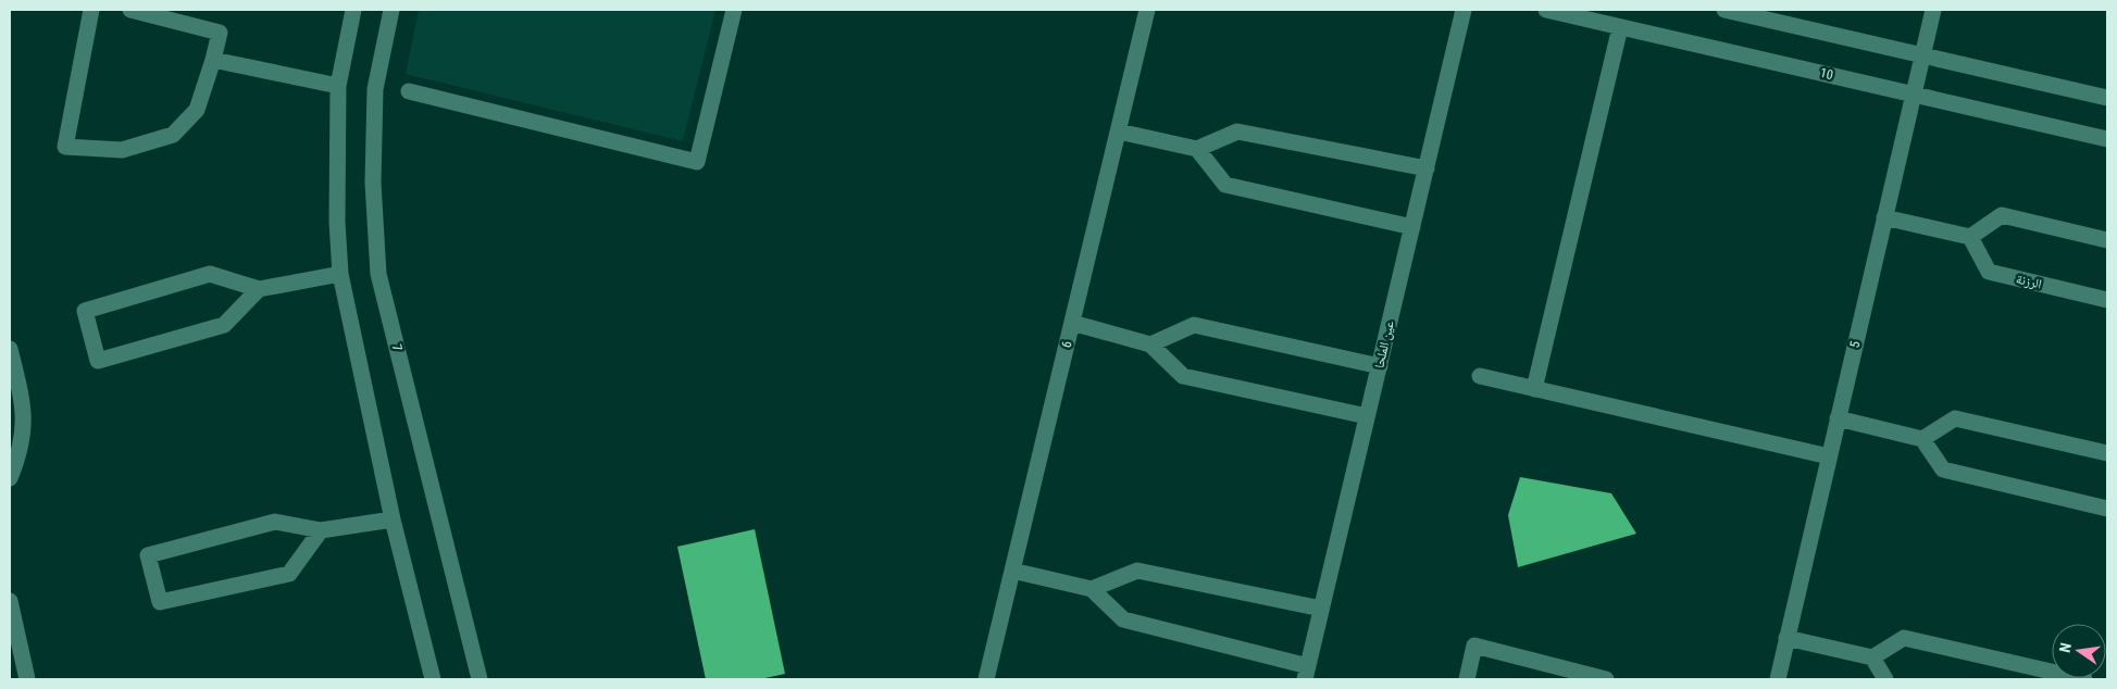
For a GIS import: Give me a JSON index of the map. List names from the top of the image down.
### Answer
{
  "streets": {
    "street": [
      "10",
      "الرزنة",
      "6",
      "عين الملحا",
      "5",
      "7"
    ]
  },
  "crossings": [
    ["10", "5"]
  ],
  "north": "left"
}
